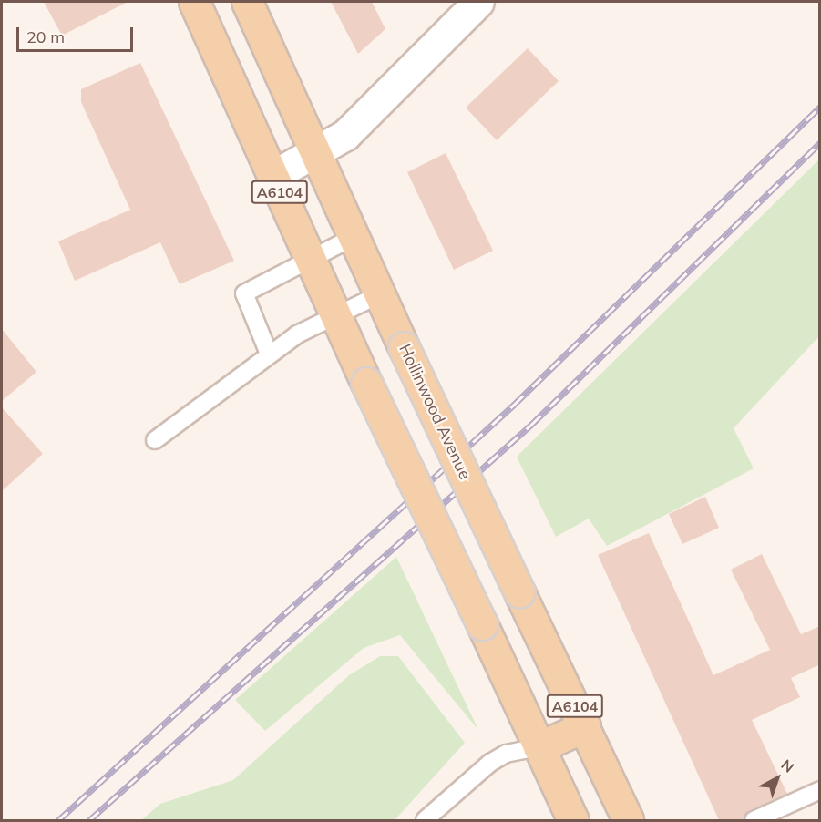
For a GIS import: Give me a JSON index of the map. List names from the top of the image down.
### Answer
{
  "streets": {
    "main road": ["A6104", "Hollinwood Avenue"]
  },
  "scale_bar": "20 m",
  "north": "top right"
}
